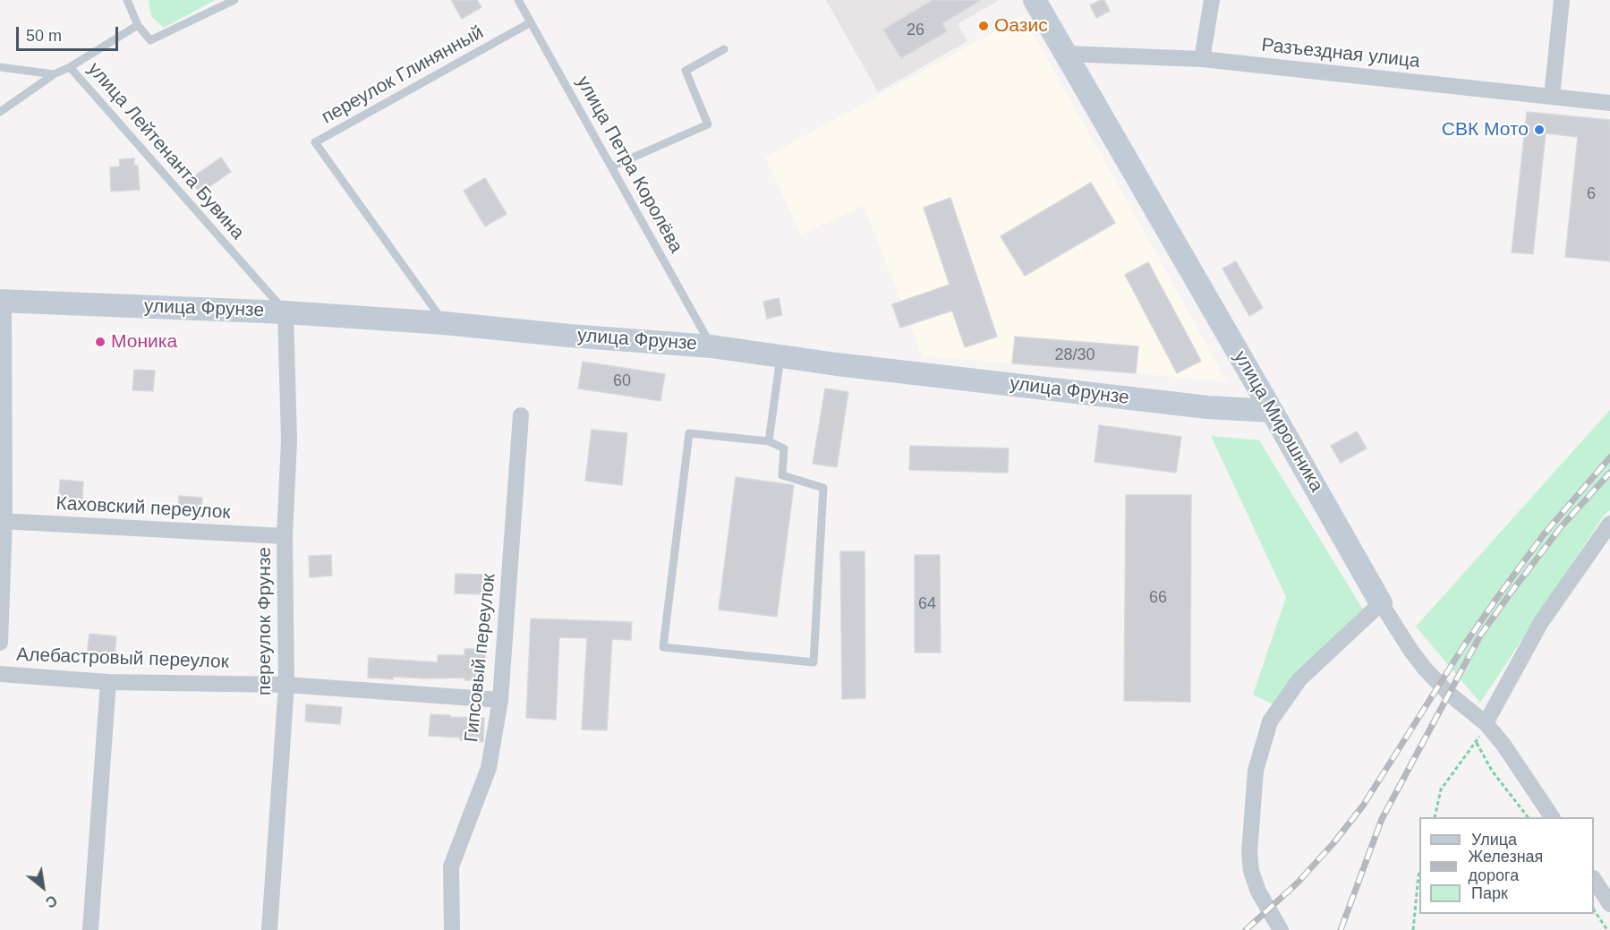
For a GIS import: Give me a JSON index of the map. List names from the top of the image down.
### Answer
{
  "streets": {
    "main road": ["улица Фрунзе", "улица Мирошника"],
    "street": [
      "Разъездная улица",
      "Каховский переулок",
      "переулок Фрунзе",
      "Гипсовый переулок",
      "Алебастровый переулок"
    ],
    "lane": ["переулок Глинянный", "улица Лейтенанта Бувина", "улица Петра Королёва"]
  },
  "crossings": [
    ["Разъездная улица", "улица Мирошника"],
    ["переулок Глинянный", "улица Петра Королёва"],
    ["переулок Глинянный", "улица Фрунзе"],
    ["улица Лейтенанта Бувина", "улица Фрунзе"],
    ["улица Лейтенанта Бувина", "переулок Фрунзе"],
    ["улица Петра Королёва", "улица Фрунзе"],
    ["улица Фрунзе", "улица Мирошника"],
    ["улица Фрунзе", "переулок Фрунзе"],
    ["Каховский переулок", "переулок Фрунзе"],
    ["переулок Фрунзе", "Алебастровый переулок"],
    ["Гипсовый переулок", "Алебастровый переулок"]
  ],
  "places": ["Оазис", "СВК Мото", "Моника"],
  "house_numbers": [
    "26",
    "6",
    "28/30",
    "60",
    "66",
    "64"
  ],
  "legend": ["Улица", "Железная дорога", "Парк"],
  "scale_bar": "50 m",
  "north": "bottom right"
}
